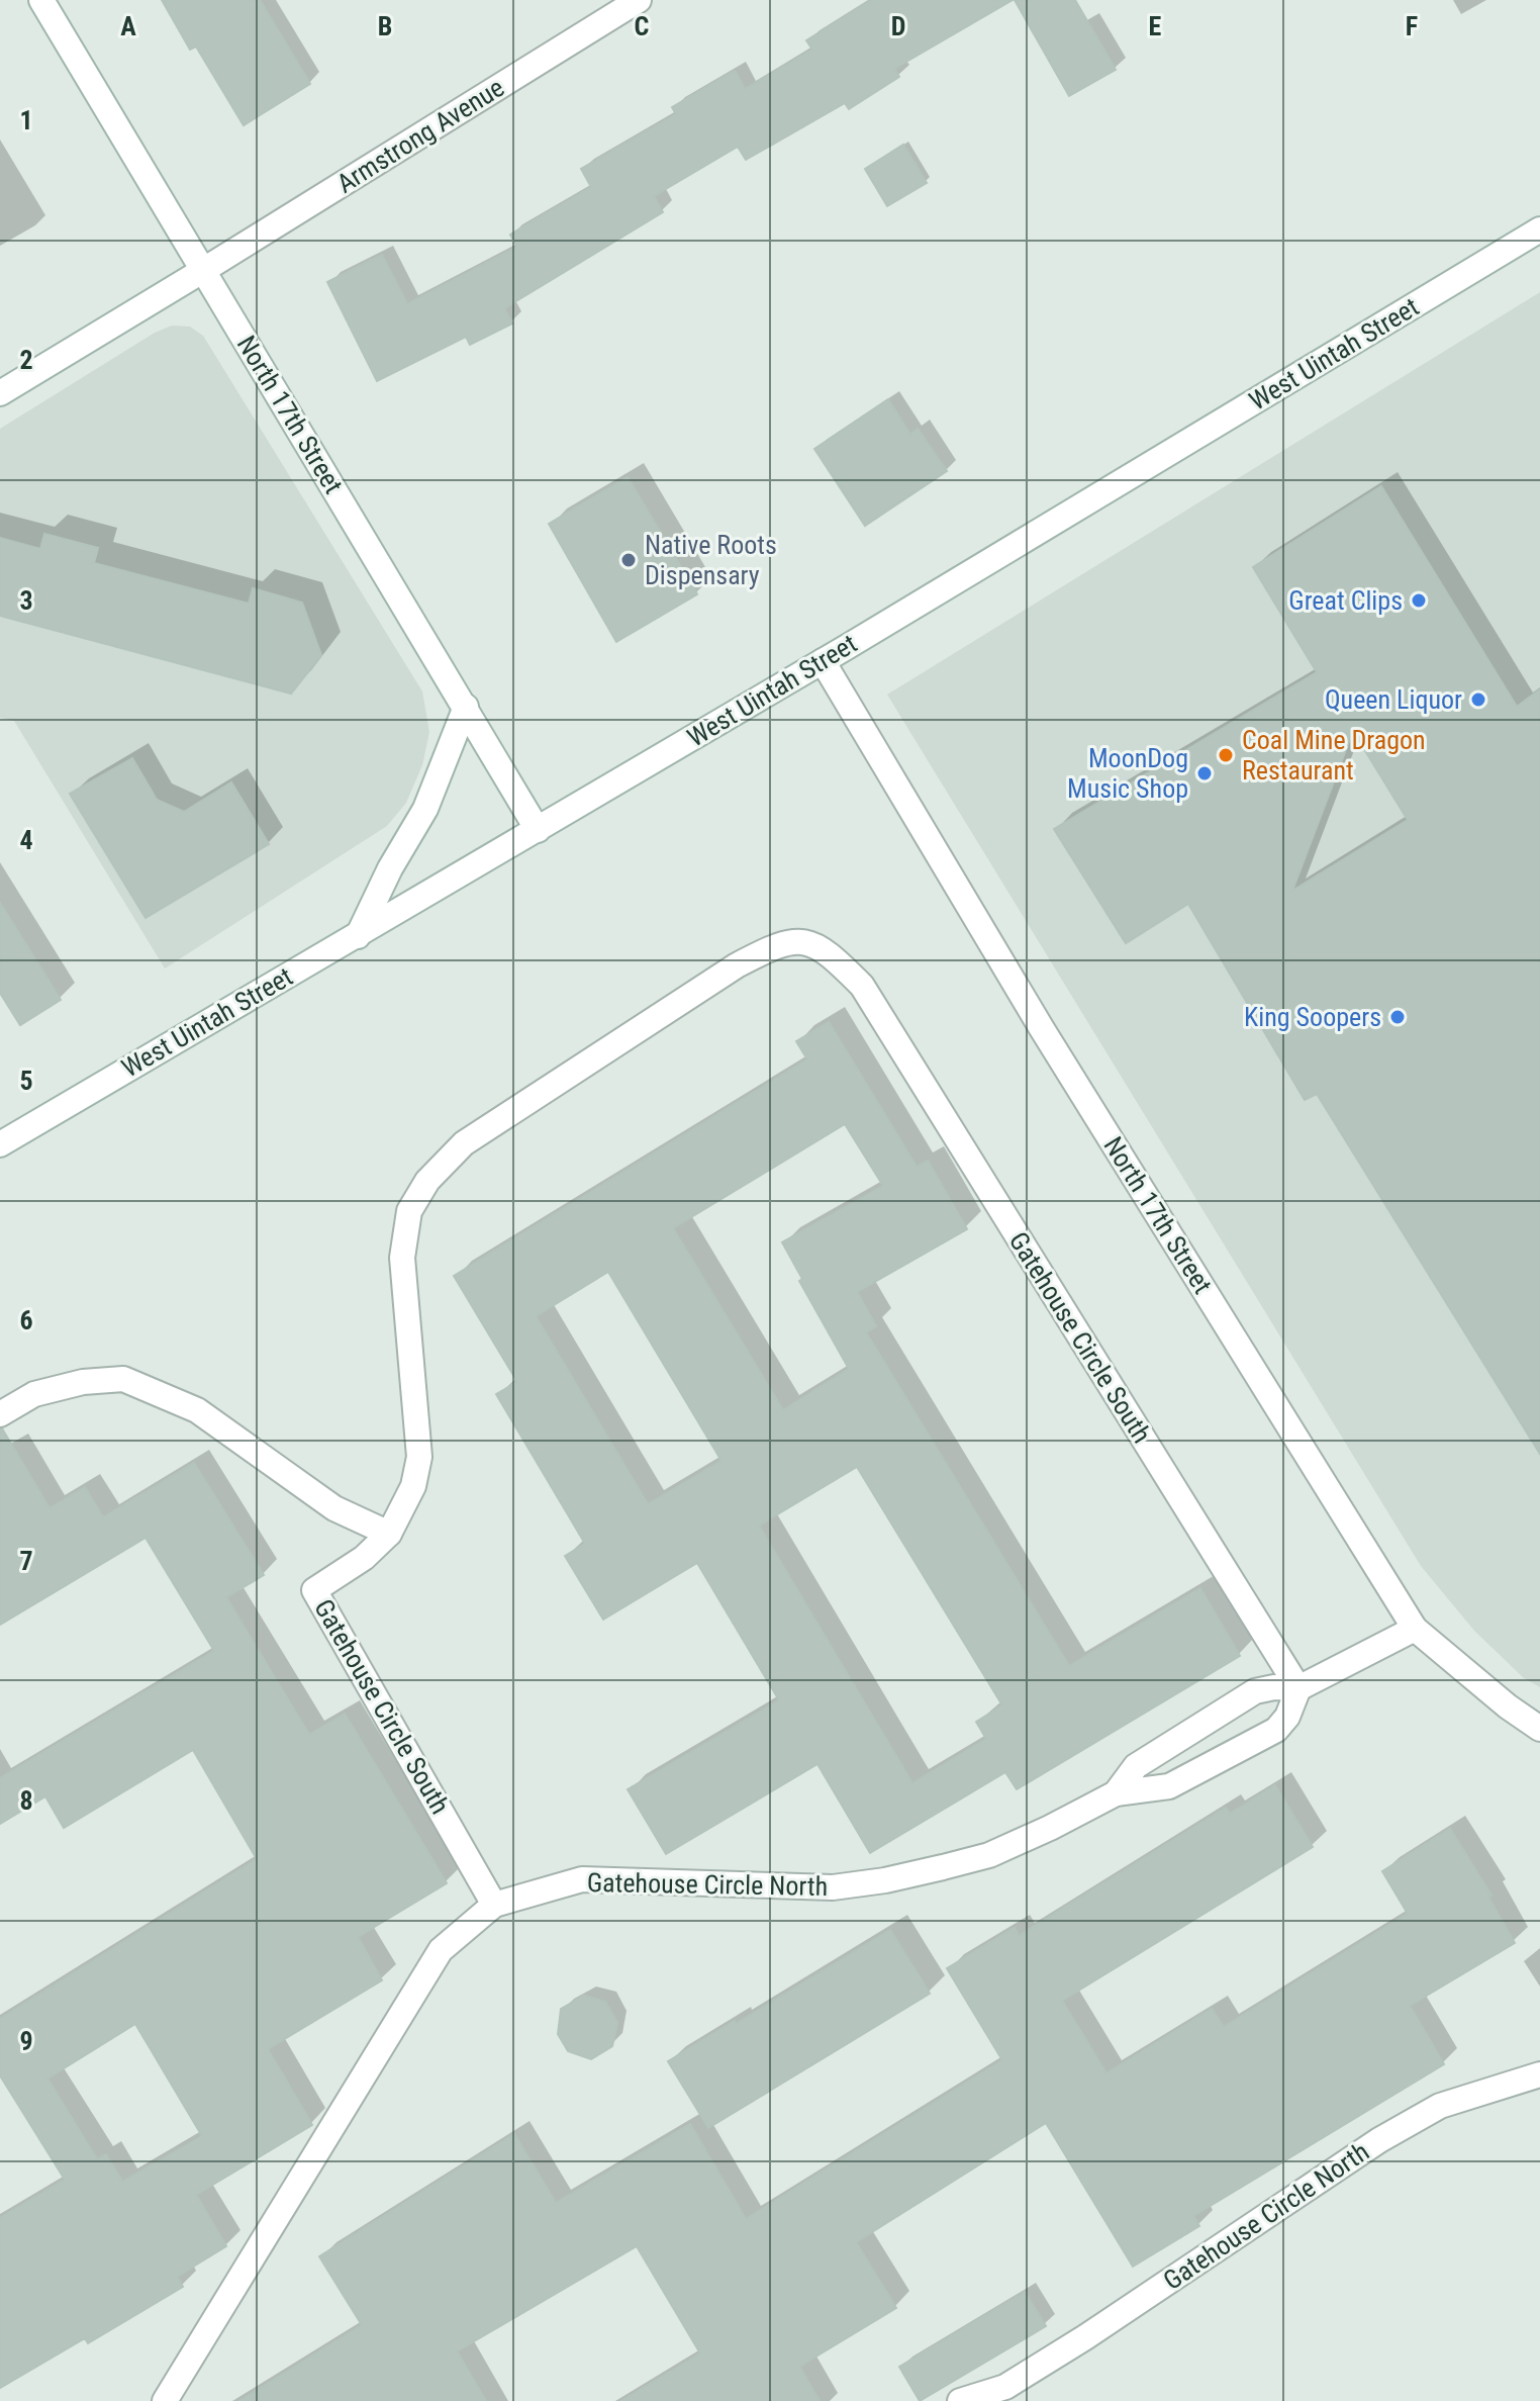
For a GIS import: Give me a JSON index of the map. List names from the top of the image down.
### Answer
{
  "streets": {
    "street": [
      "Armstrong Avenue",
      "West Uintah Street",
      "North 17th Street",
      "Gatehouse Circle South",
      "Gatehouse Circle North"
    ]
  },
  "crossings": [
    ["Armstrong Avenue", "North 17th Street"],
    ["West Uintah Street", "North 17th Street"],
    ["North 17th Street", "Gatehouse Circle North"],
    ["Gatehouse Circle South", "Gatehouse Circle North"]
  ],
  "places": [
    "Native Roots Dispensary",
    "Great Clips",
    "Queen Liquor",
    "Coal Mine Dragon Restaurant",
    "MoonDog Music Shop",
    "King Soopers"
  ],
  "grid": {
    "columns": [
      "A",
      "B",
      "C",
      "D",
      "E",
      "F"
    ],
    "rows": [
      "1",
      "2",
      "3",
      "4",
      "5",
      "6",
      "7",
      "8",
      "9"
    ]
  }
}
